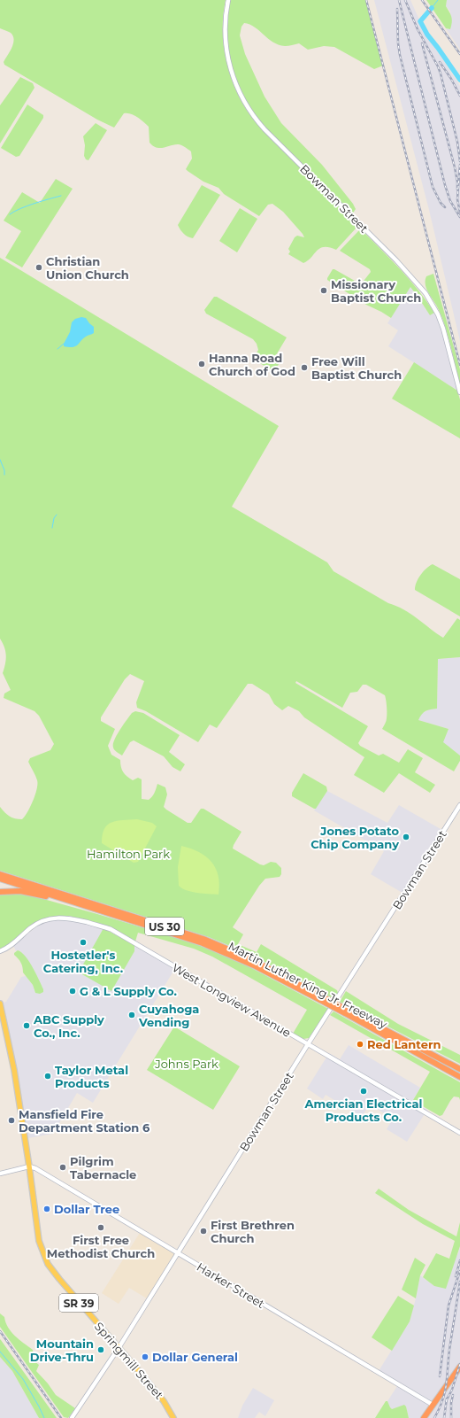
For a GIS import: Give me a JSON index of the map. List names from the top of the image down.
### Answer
{
  "streets": {
    "highway": ["US 30", "Martin Luther King Jr. Freeway"],
    "main road": ["SR 39", "Springmill Street"],
    "street": ["Bowman Street", "West Longview Avenue", "Harker Street"]
  },
  "crossings": [
    ["Bowman Street", "West Longview Avenue"],
    ["Bowman Street", "Harker Street"],
    ["Bowman Street", "Springmill Street"],
    ["Harker Street", "Springmill Street"]
  ],
  "parks": ["Hamilton Park", "Johns Park"],
  "places": [
    "Christian Union Church",
    "Missionary Baptist Church",
    "Hanna Road Church of God",
    "Free Will Baptist Church",
    "Jones Potato Chip Company",
    "Hostetler's Catering, Inc.",
    "G & L Supply Co.",
    "Cuyahoga Vending",
    "ABC Supply Co., Inc.",
    "Red Lantern",
    "Taylor Metal Products",
    "Amercian Electrical Products Co.",
    "Mansfield Fire Department Station 6",
    "Pilgrim Tabernacle",
    "Dollar Tree",
    "First Free Methodist Church",
    "First Brethren Church",
    "Mountain Drive-Thru",
    "Dollar General"
  ]
}
